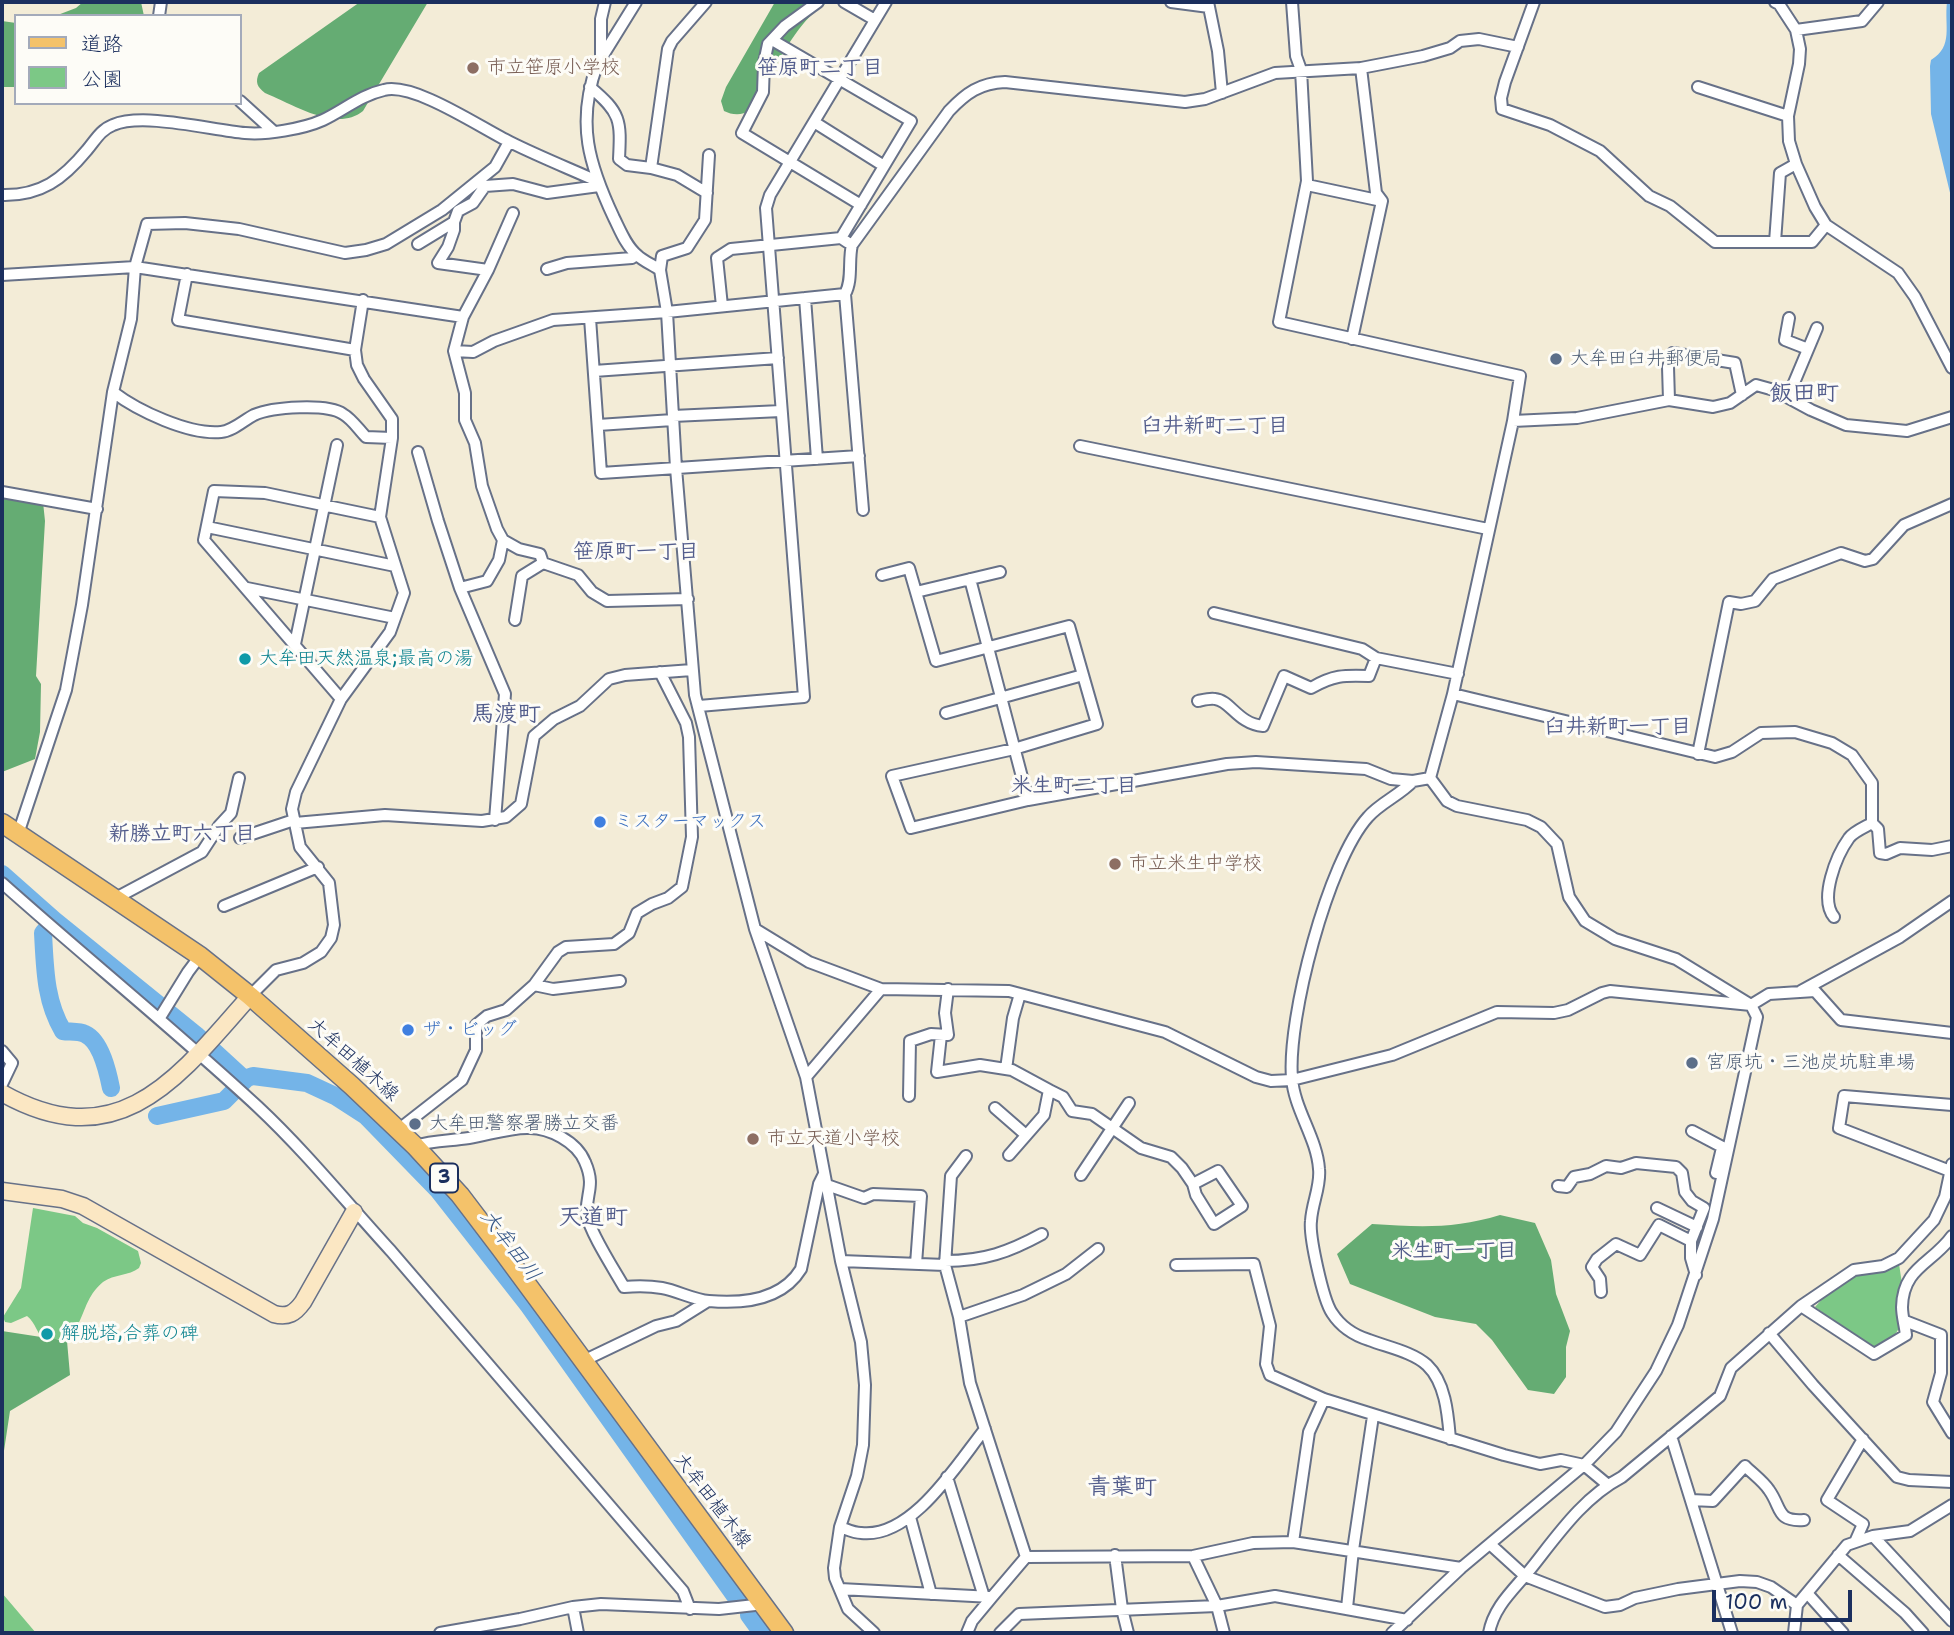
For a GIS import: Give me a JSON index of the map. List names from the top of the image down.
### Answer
{
  "streets": {
    "main road": ["大牟田植木線", "3"]
  },
  "districts": [
    "笹原町二丁目",
    "飯田町",
    "臼井新町二丁目",
    "笹原町一丁目",
    "馬渡町",
    "臼井新町一丁目",
    "米生町二丁目",
    "新勝立町六丁目",
    "天道町",
    "米生町一丁目",
    "青葉町"
  ],
  "water": ["大牟田川"],
  "places": [
    "市立笹原小学校",
    "大牟田臼井郵便局",
    "大牟田天然温泉;最高の湯",
    "ミスターマックス",
    "市立米生中学校",
    "ザ・ビッグ",
    "宮原坑・三池炭坑駐車場",
    "大牟田警察署勝立交番",
    "市立天道小学校",
    "解脱塔,合葬の碑"
  ],
  "legend": ["道路", "公園"],
  "scale_bar": "100 m"
}
